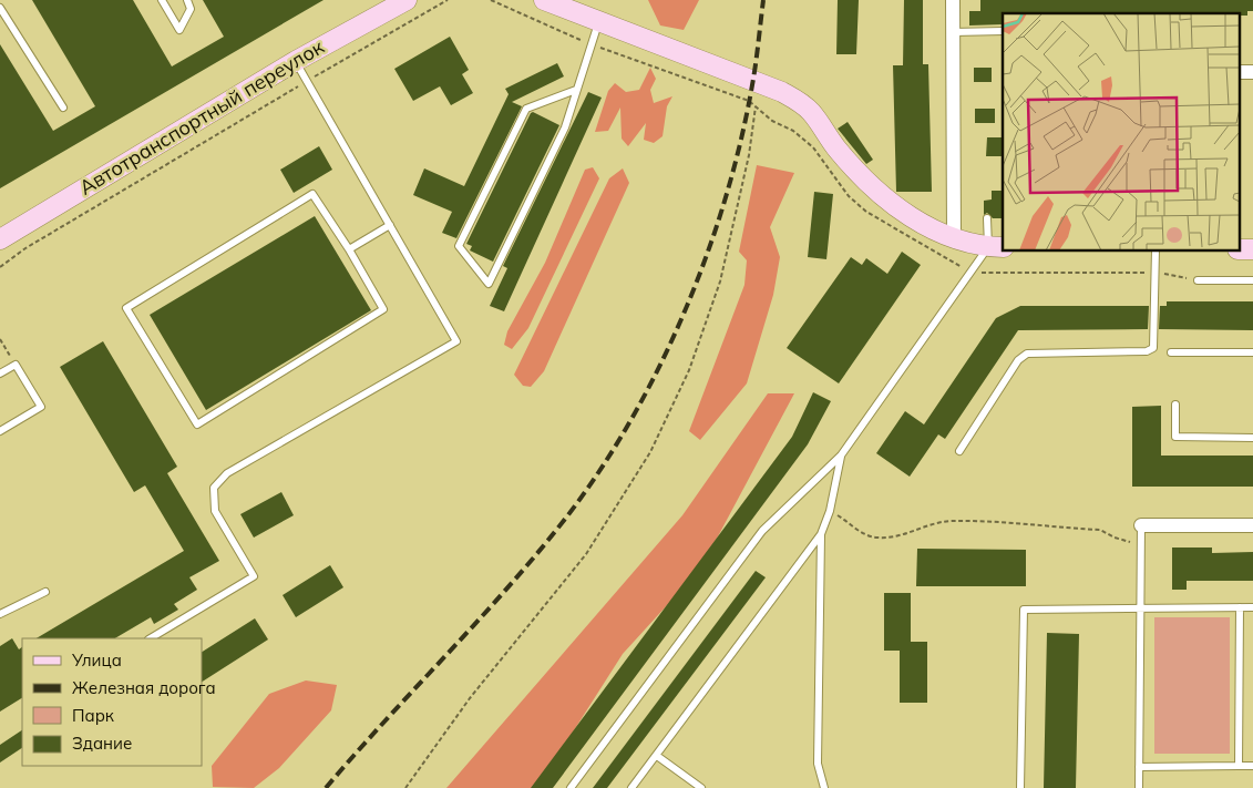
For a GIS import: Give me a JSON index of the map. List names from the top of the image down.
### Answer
{
  "streets": {
    "main road": ["Автотранспортный переулок"]
  },
  "legend": [
    "Улица",
    "Железная дорога",
    "Парк",
    "Здание"
  ]
}
